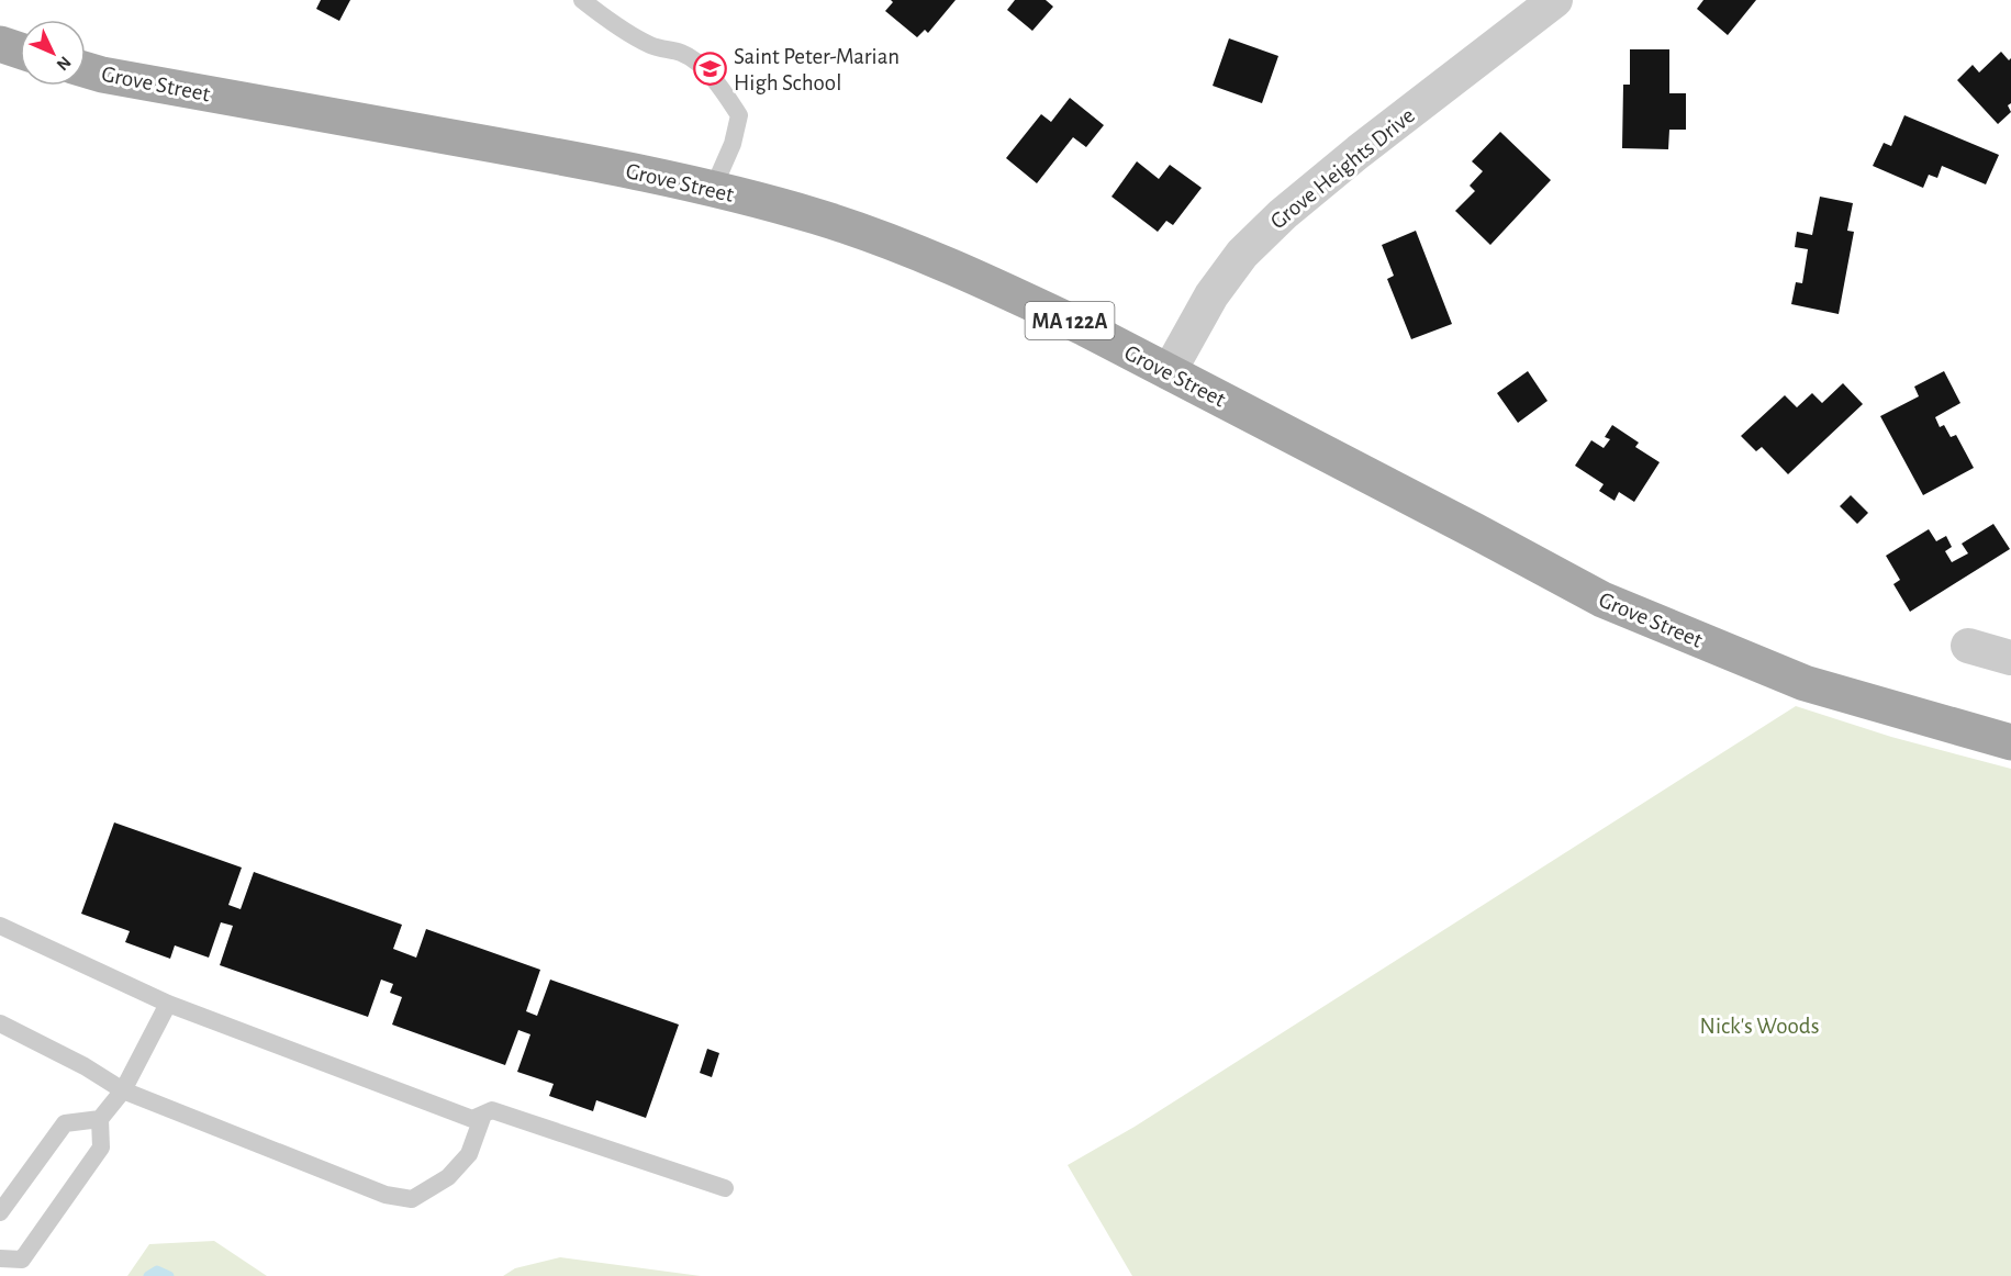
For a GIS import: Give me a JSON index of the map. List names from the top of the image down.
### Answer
{
  "streets": {
    "main road": ["Grove Street", "MA 122A"],
    "street": ["Grove Heights Drive"]
  },
  "crossings": [
    ["Grove Street", "Grove Heights Drive"]
  ],
  "parks": ["Nick's Woods"],
  "places": {
    "school or university": ["Saint Peter-Marian High School"]
  },
  "north": "bottom right"
}
